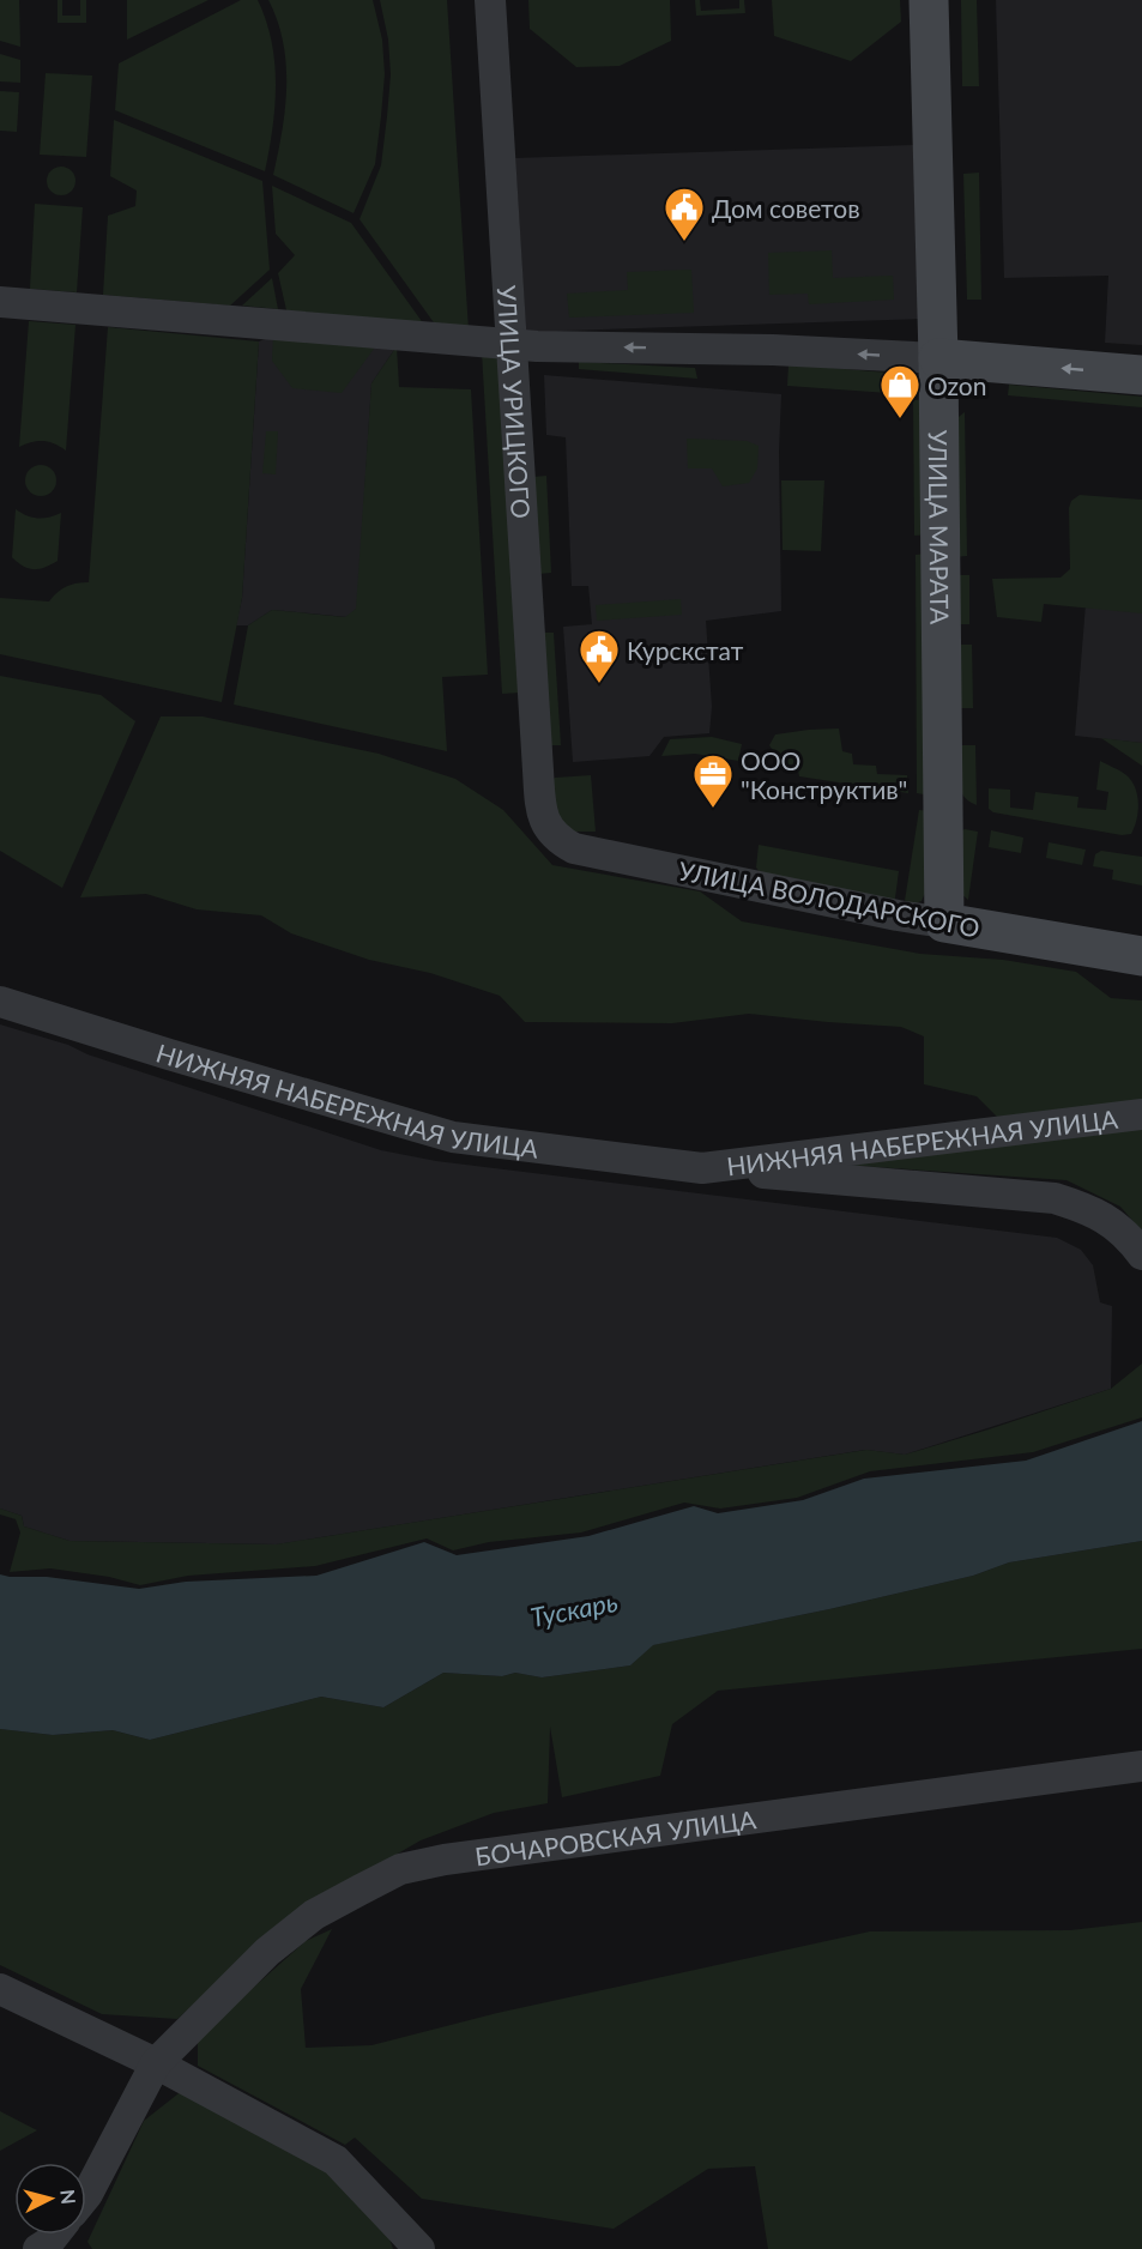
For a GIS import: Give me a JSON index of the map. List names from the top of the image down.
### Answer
{
  "streets": {
    "street": [
      "УЛИЦА УРИЦКОГО",
      "УЛИЦА МАРАТА",
      "УЛИЦА ВОЛОДАРСКОГО",
      "НИЖНЯЯ НАБЕРЕЖНАЯ УЛИЦА",
      "БОЧАРОВСКАЯ УЛИЦА"
    ]
  },
  "crossings": [
    ["УЛИЦА УРИЦКОГО", "УЛИЦА ВОЛОДАРСКОГО"],
    ["УЛИЦА МАРАТА", "УЛИЦА ВОЛОДАРСКОГО"]
  ],
  "water": ["Тускарь"],
  "places": {
    "public building": ["Дом советов", "Курскстат"],
    "shop": ["Ozon"],
    "office": ["ООО \"Конструктив\""]
  },
  "north": "right"
}
